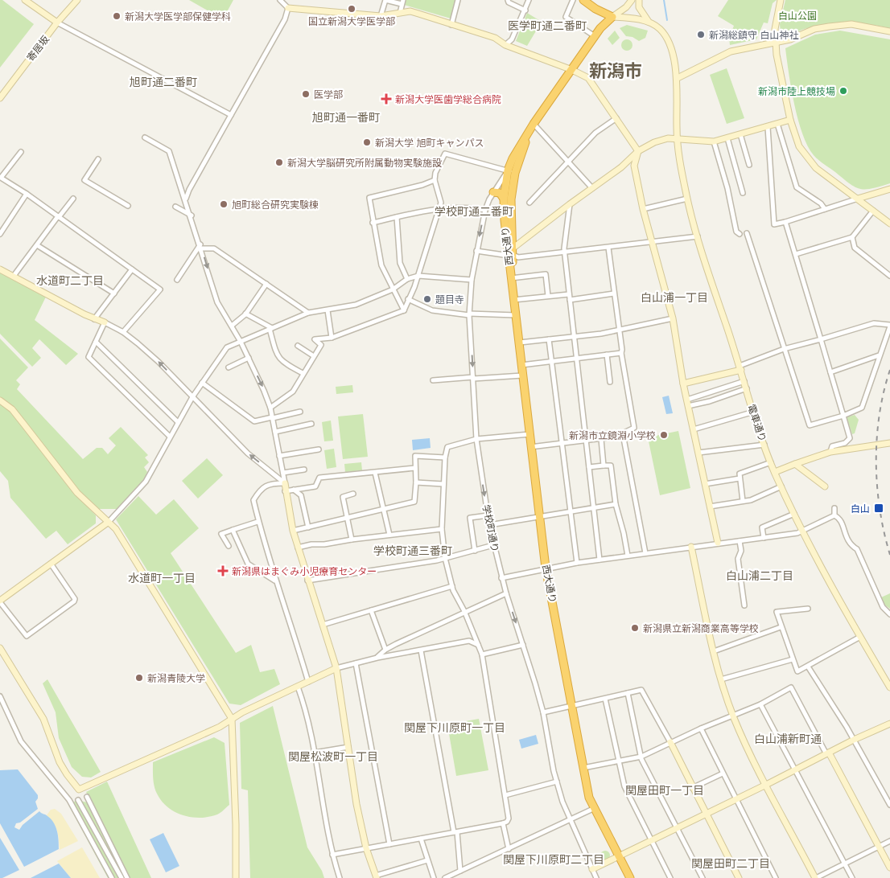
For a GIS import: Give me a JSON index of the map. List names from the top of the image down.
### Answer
{
  "streets": {
    "highway": ["西大通り"],
    "street": ["寄居坂", "電車通り", "学校町通り"]
  },
  "crossings": [
    ["西大通り", "学校町通り"]
  ],
  "districts": [
    "医学町通二番町",
    "新潟市",
    "旭町通二番町",
    "旭町通一番町",
    "学校町通二番町",
    "水道町二丁目",
    "白山浦一丁目",
    "学校町通三番町",
    "白山浦二丁目",
    "水道町一丁目",
    "関屋下川原町一丁目",
    "白山浦新町通",
    "関屋松波町一丁目",
    "関屋田町一丁目",
    "関屋下川原町二丁目",
    "関屋田町二丁目"
  ],
  "parks": ["白山公園"],
  "places": {
    "other": [
      "国立新潟大学医学部",
      "新潟大学医学部保健学科",
      "新潟総鎮守 白山神社",
      "新潟市陸上競技場",
      "医学部",
      "新潟大学 旭町キャンパス",
      "新潟大学脳研究所附属動物実験施設",
      "旭町総合研究実験棟",
      "題目寺",
      "新潟市立鏡淵小学校",
      "新潟県立新潟商業高等学校",
      "新潟青陵大学"
    ],
    "health": ["新潟大学医歯学総合病院", "新潟県はまぐみ小児療育センター"],
    "transit": ["白山"]
  }
}
